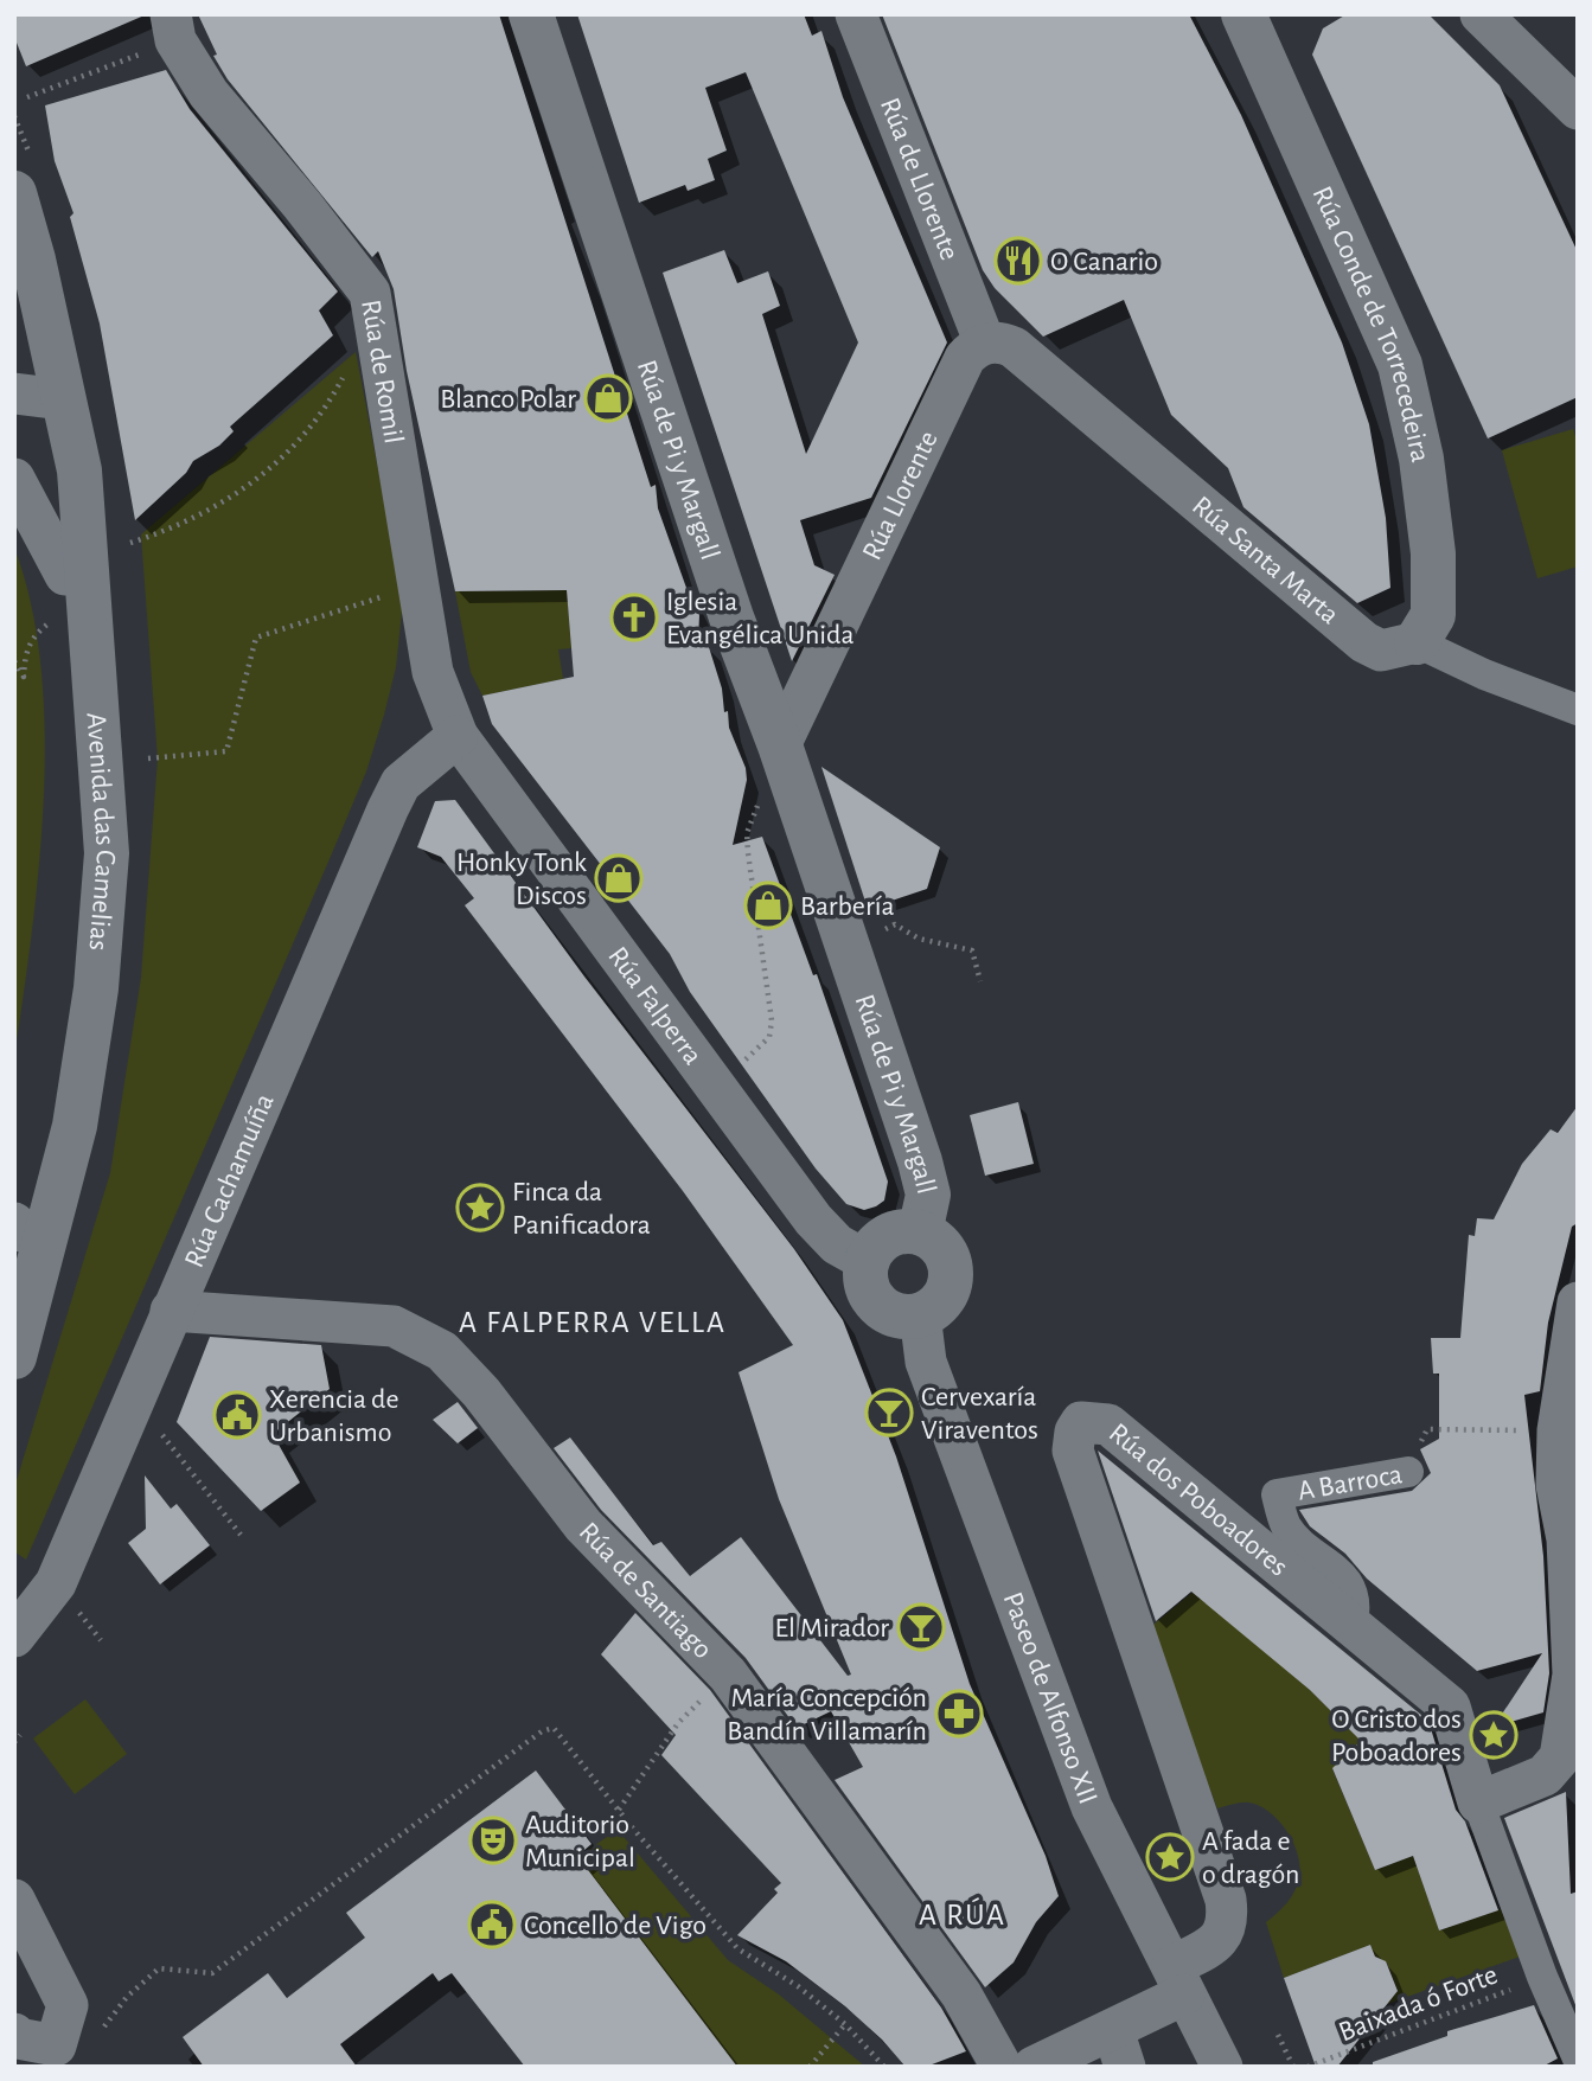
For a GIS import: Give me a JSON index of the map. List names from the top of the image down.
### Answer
{
  "streets": {
    "main road": ["Rúa Conde de Torrecedeira", "Rúa de Pi y Margall", "Avenida das Camelias"],
    "street": [
      "Rúa de Llorente",
      "Rúa de Romil",
      "Rúa Llorente",
      "Rúa Santa Marta",
      "Rúa Falperra",
      "Rúa Cachamuíña",
      "A Barroca",
      "Rúa dos Poboadores",
      "Rúa de Santiago",
      "Paseo de Alfonso XII"
    ],
    "path": ["Baixada ó Forte"]
  },
  "crossings": [
    ["Rúa de Llorente", "Rúa Llorente"],
    ["Rúa de Llorente", "Rúa Santa Marta"],
    ["Rúa Conde de Torrecedeira", "Rúa Santa Marta"],
    ["Rúa de Romil", "Rúa Falperra"],
    ["Rúa de Romil", "Rúa Cachamuíña"],
    ["Rúa de Pi y Margall", "Rúa Llorente"],
    ["Rúa de Pi y Margall", "Rúa Falperra"],
    ["Rúa de Pi y Margall", "Paseo de Alfonso XII"],
    ["Rúa Llorente", "Rúa Santa Marta"],
    ["Rúa Falperra", "Rúa Cachamuíña"],
    ["Rúa Falperra", "Paseo de Alfonso XII"],
    ["Rúa Cachamuíña", "Rúa de Santiago"],
    ["A Barroca", "Rúa dos Poboadores"],
    ["Rúa dos Poboadores", "Paseo de Alfonso XII"],
    ["Rúa dos Poboadores", "Baixada ó Forte"]
  ],
  "districts": ["A FALPERRA VELLA", "A RÚA"],
  "places": {
    "restaurant": ["O Canario"],
    "shop": ["Blanco Polar", "Honky Tonk Discos", "Barbería"],
    "church": ["Iglesia Evangélica Unida"],
    "place": ["Finca da Panificadora", "O Cristo dos Poboadores", "A fada e o dragón"],
    "bar": ["Cervexaría Viraventos", "El Mirador"],
    "public building": ["Xerencia de Urbanismo", "Concello de Vigo"],
    "pharmacy": ["María Concepción Bandín Villamarín"],
    "theatre": ["Auditorio Municipal"]
  }
}
